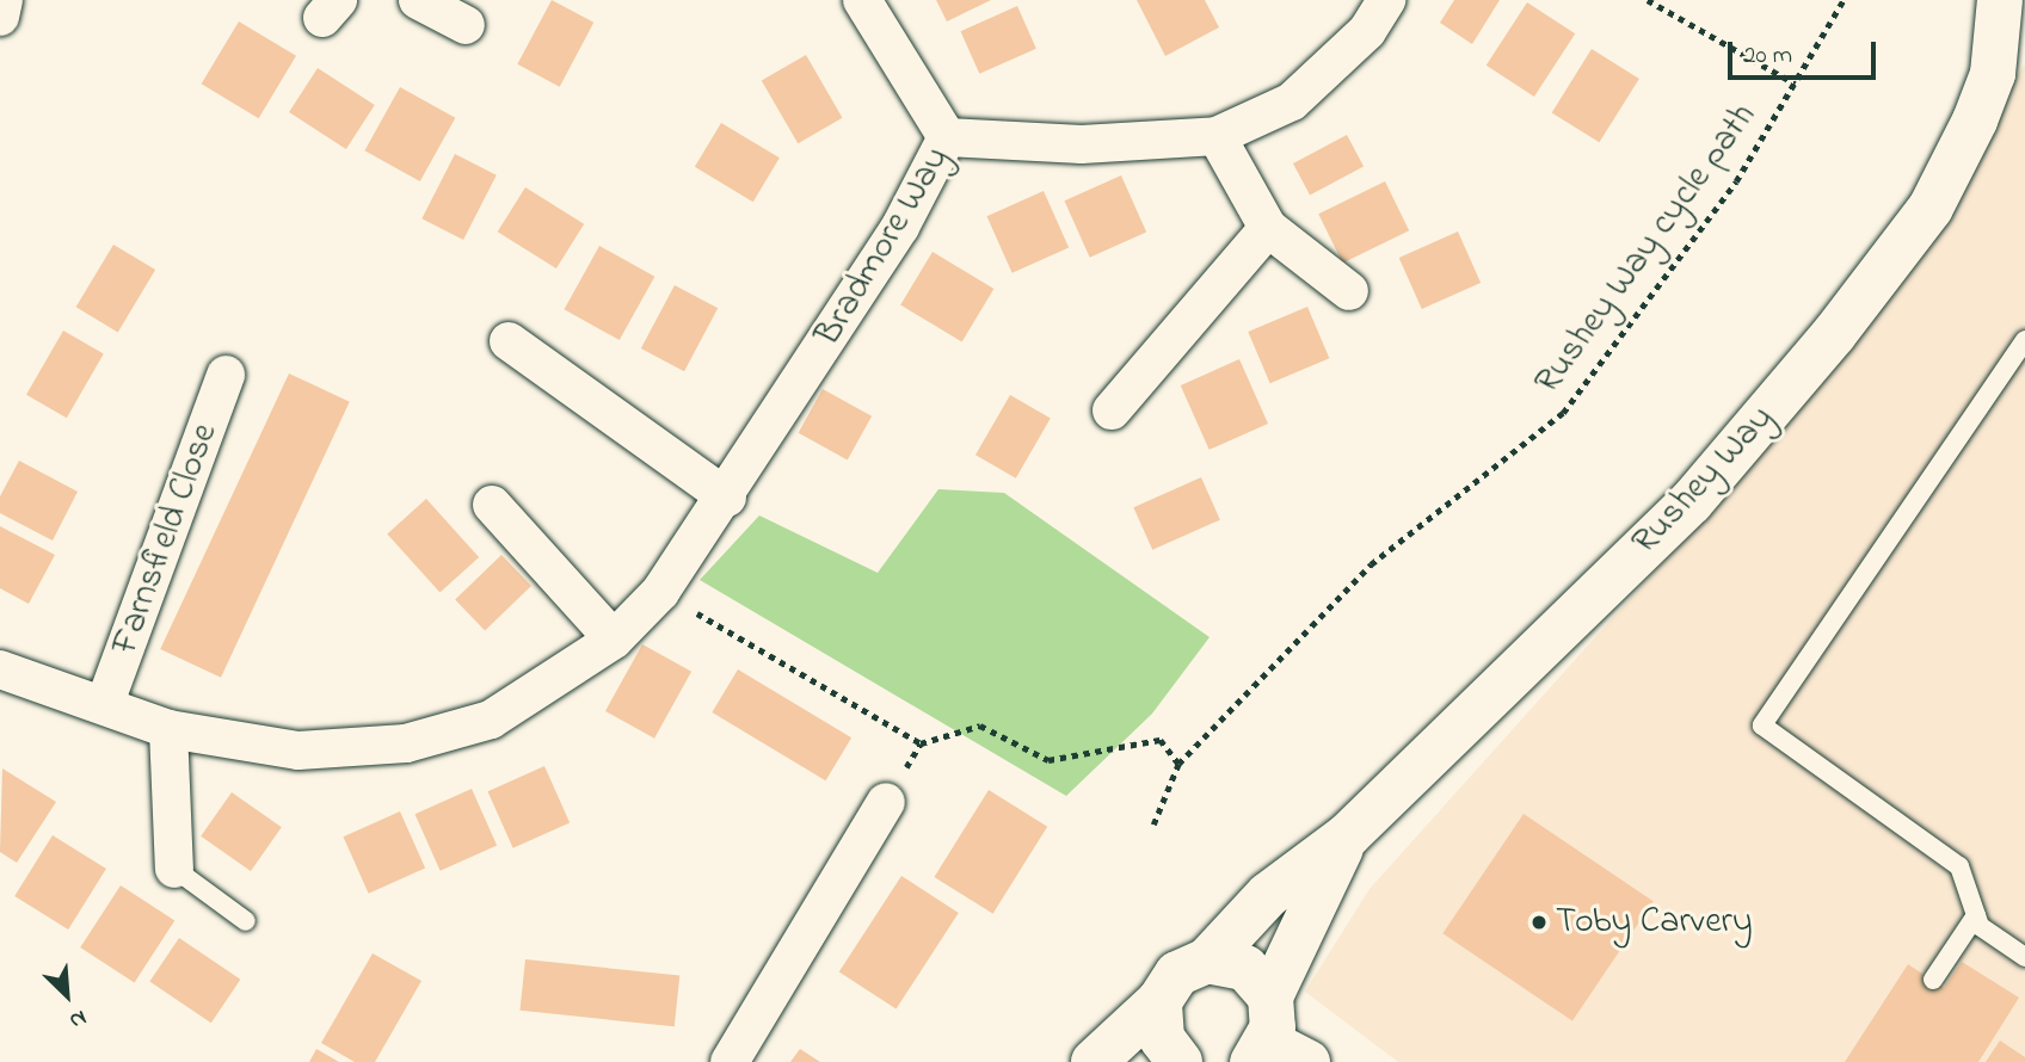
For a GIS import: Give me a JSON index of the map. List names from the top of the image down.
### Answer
{
  "streets": {
    "street": ["Bradmore Way", "Rushey Way", "Farnsfield Close"],
    "path": ["Rushey Way cycle path"]
  },
  "crossings": [
    ["Bradmore Way", "Farnsfield Close"]
  ],
  "places": ["Toby Carvery"],
  "scale_bar": "20 m",
  "north": "bottom right"
}
